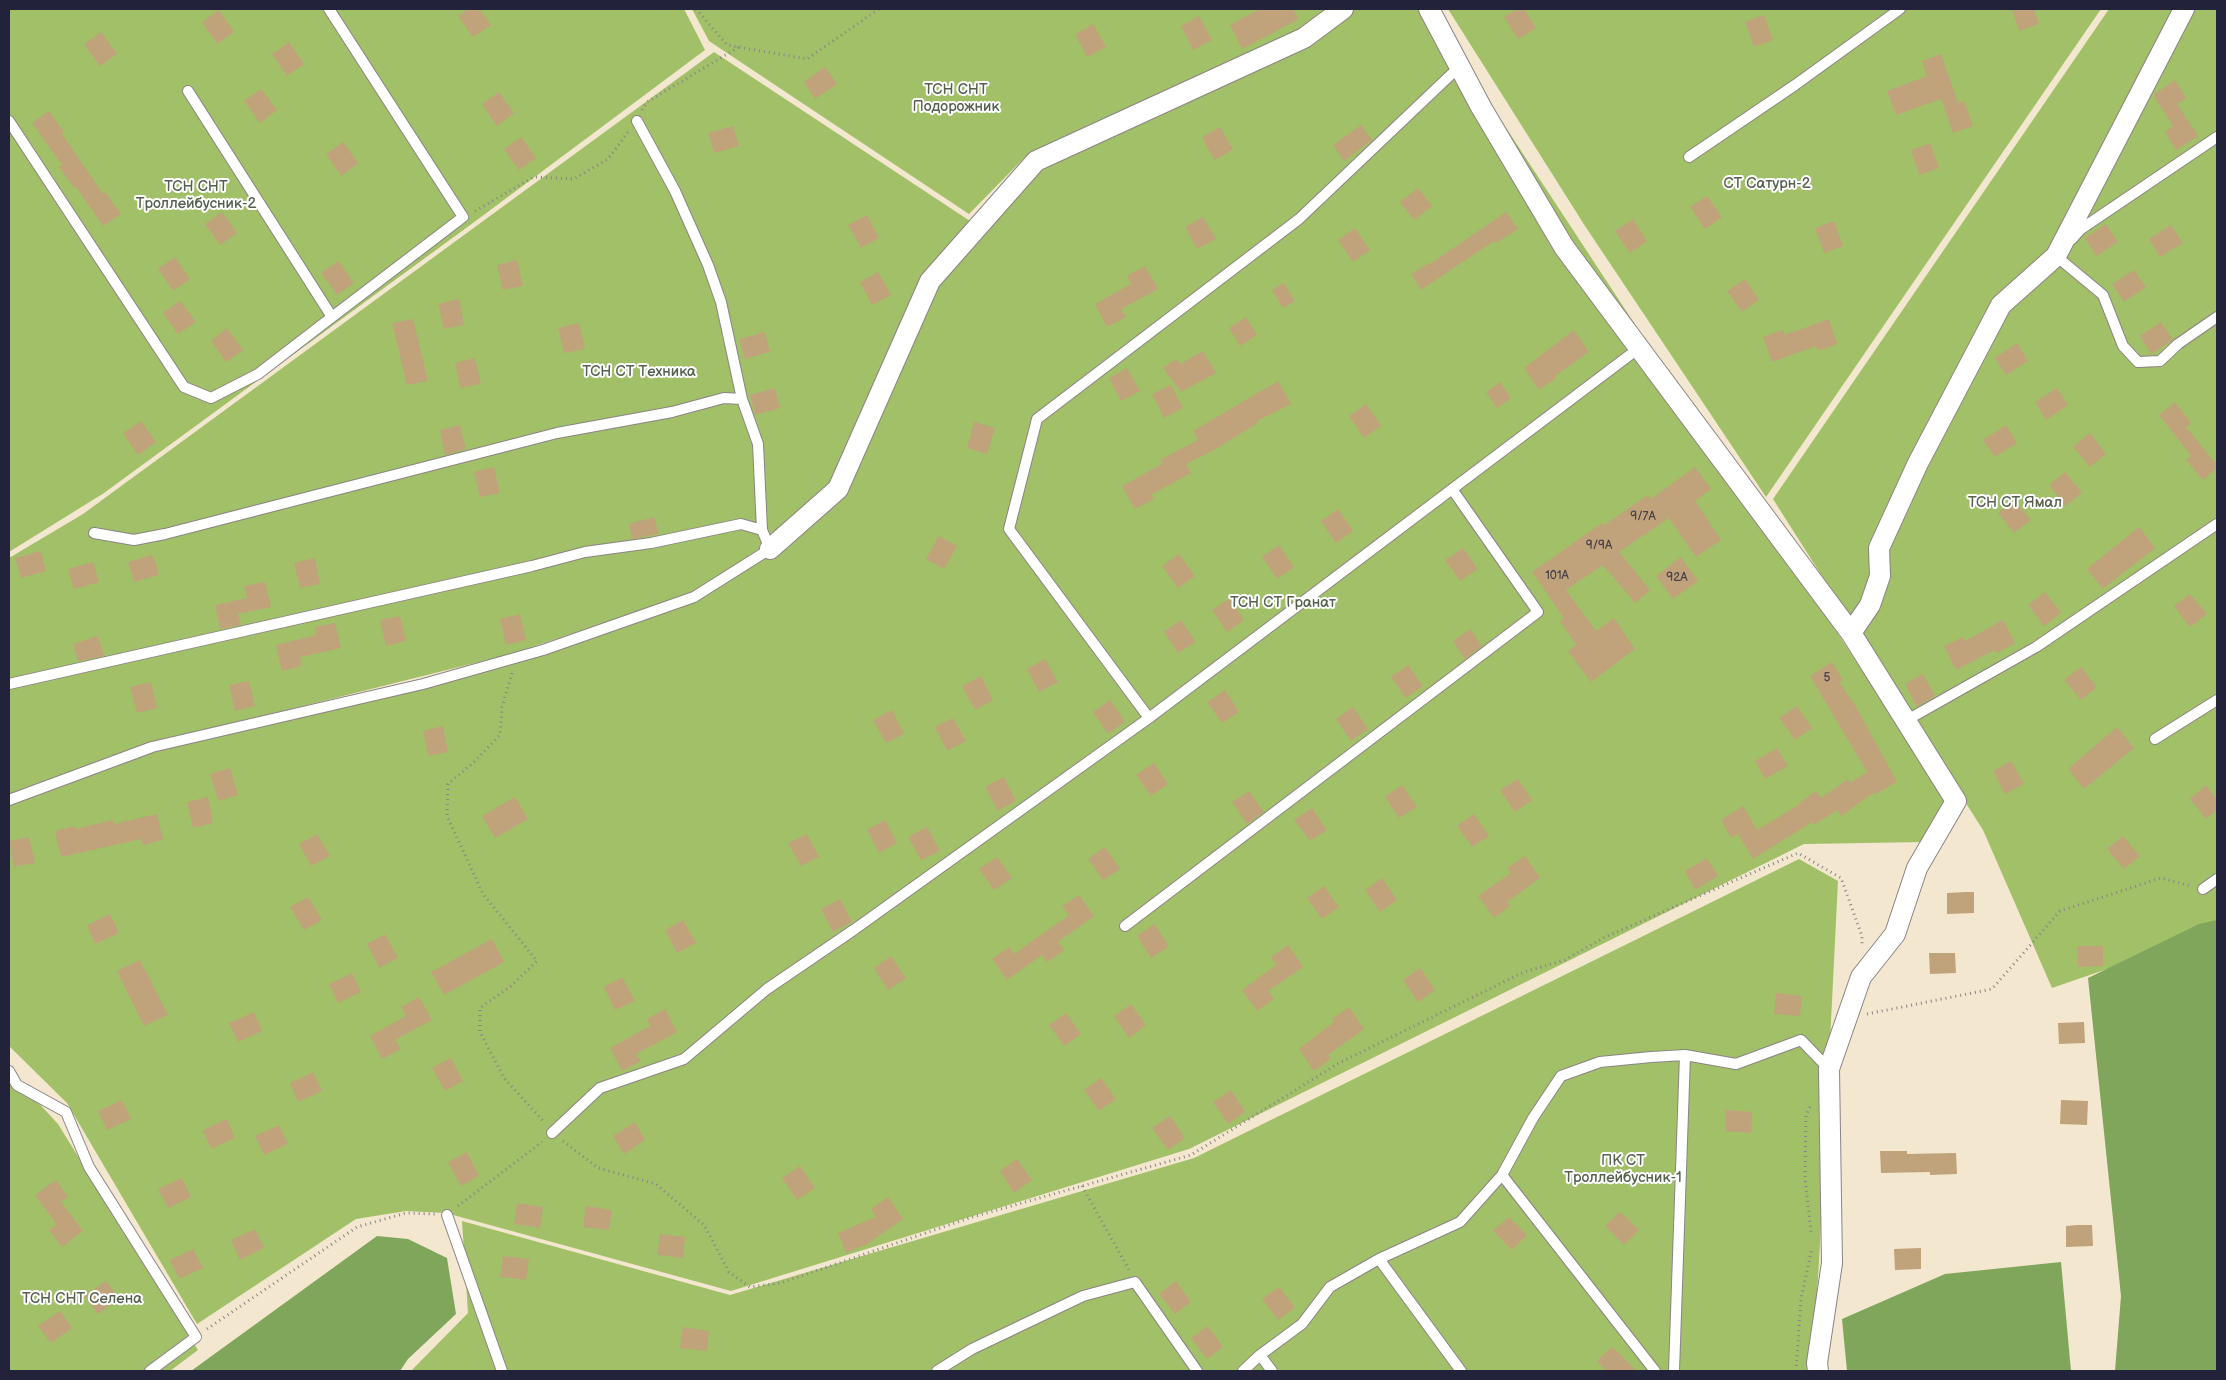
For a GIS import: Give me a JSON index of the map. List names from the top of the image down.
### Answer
{
  "parks": [
    "ТСН СНТ Подорожник",
    "СТ Сатурн-2",
    "ТСН СНТ Троллейбусник-2",
    "ТСН СТ Техника",
    "ТСН СТ Ямал",
    "ТСН СТ Гранат",
    "ПК СТ Троллейбусник-1",
    "ТСН СНТ Селена"
  ],
  "house_numbers": [
    "9/7А",
    "9/9А",
    "101А",
    "92А",
    "5"
  ]
}
